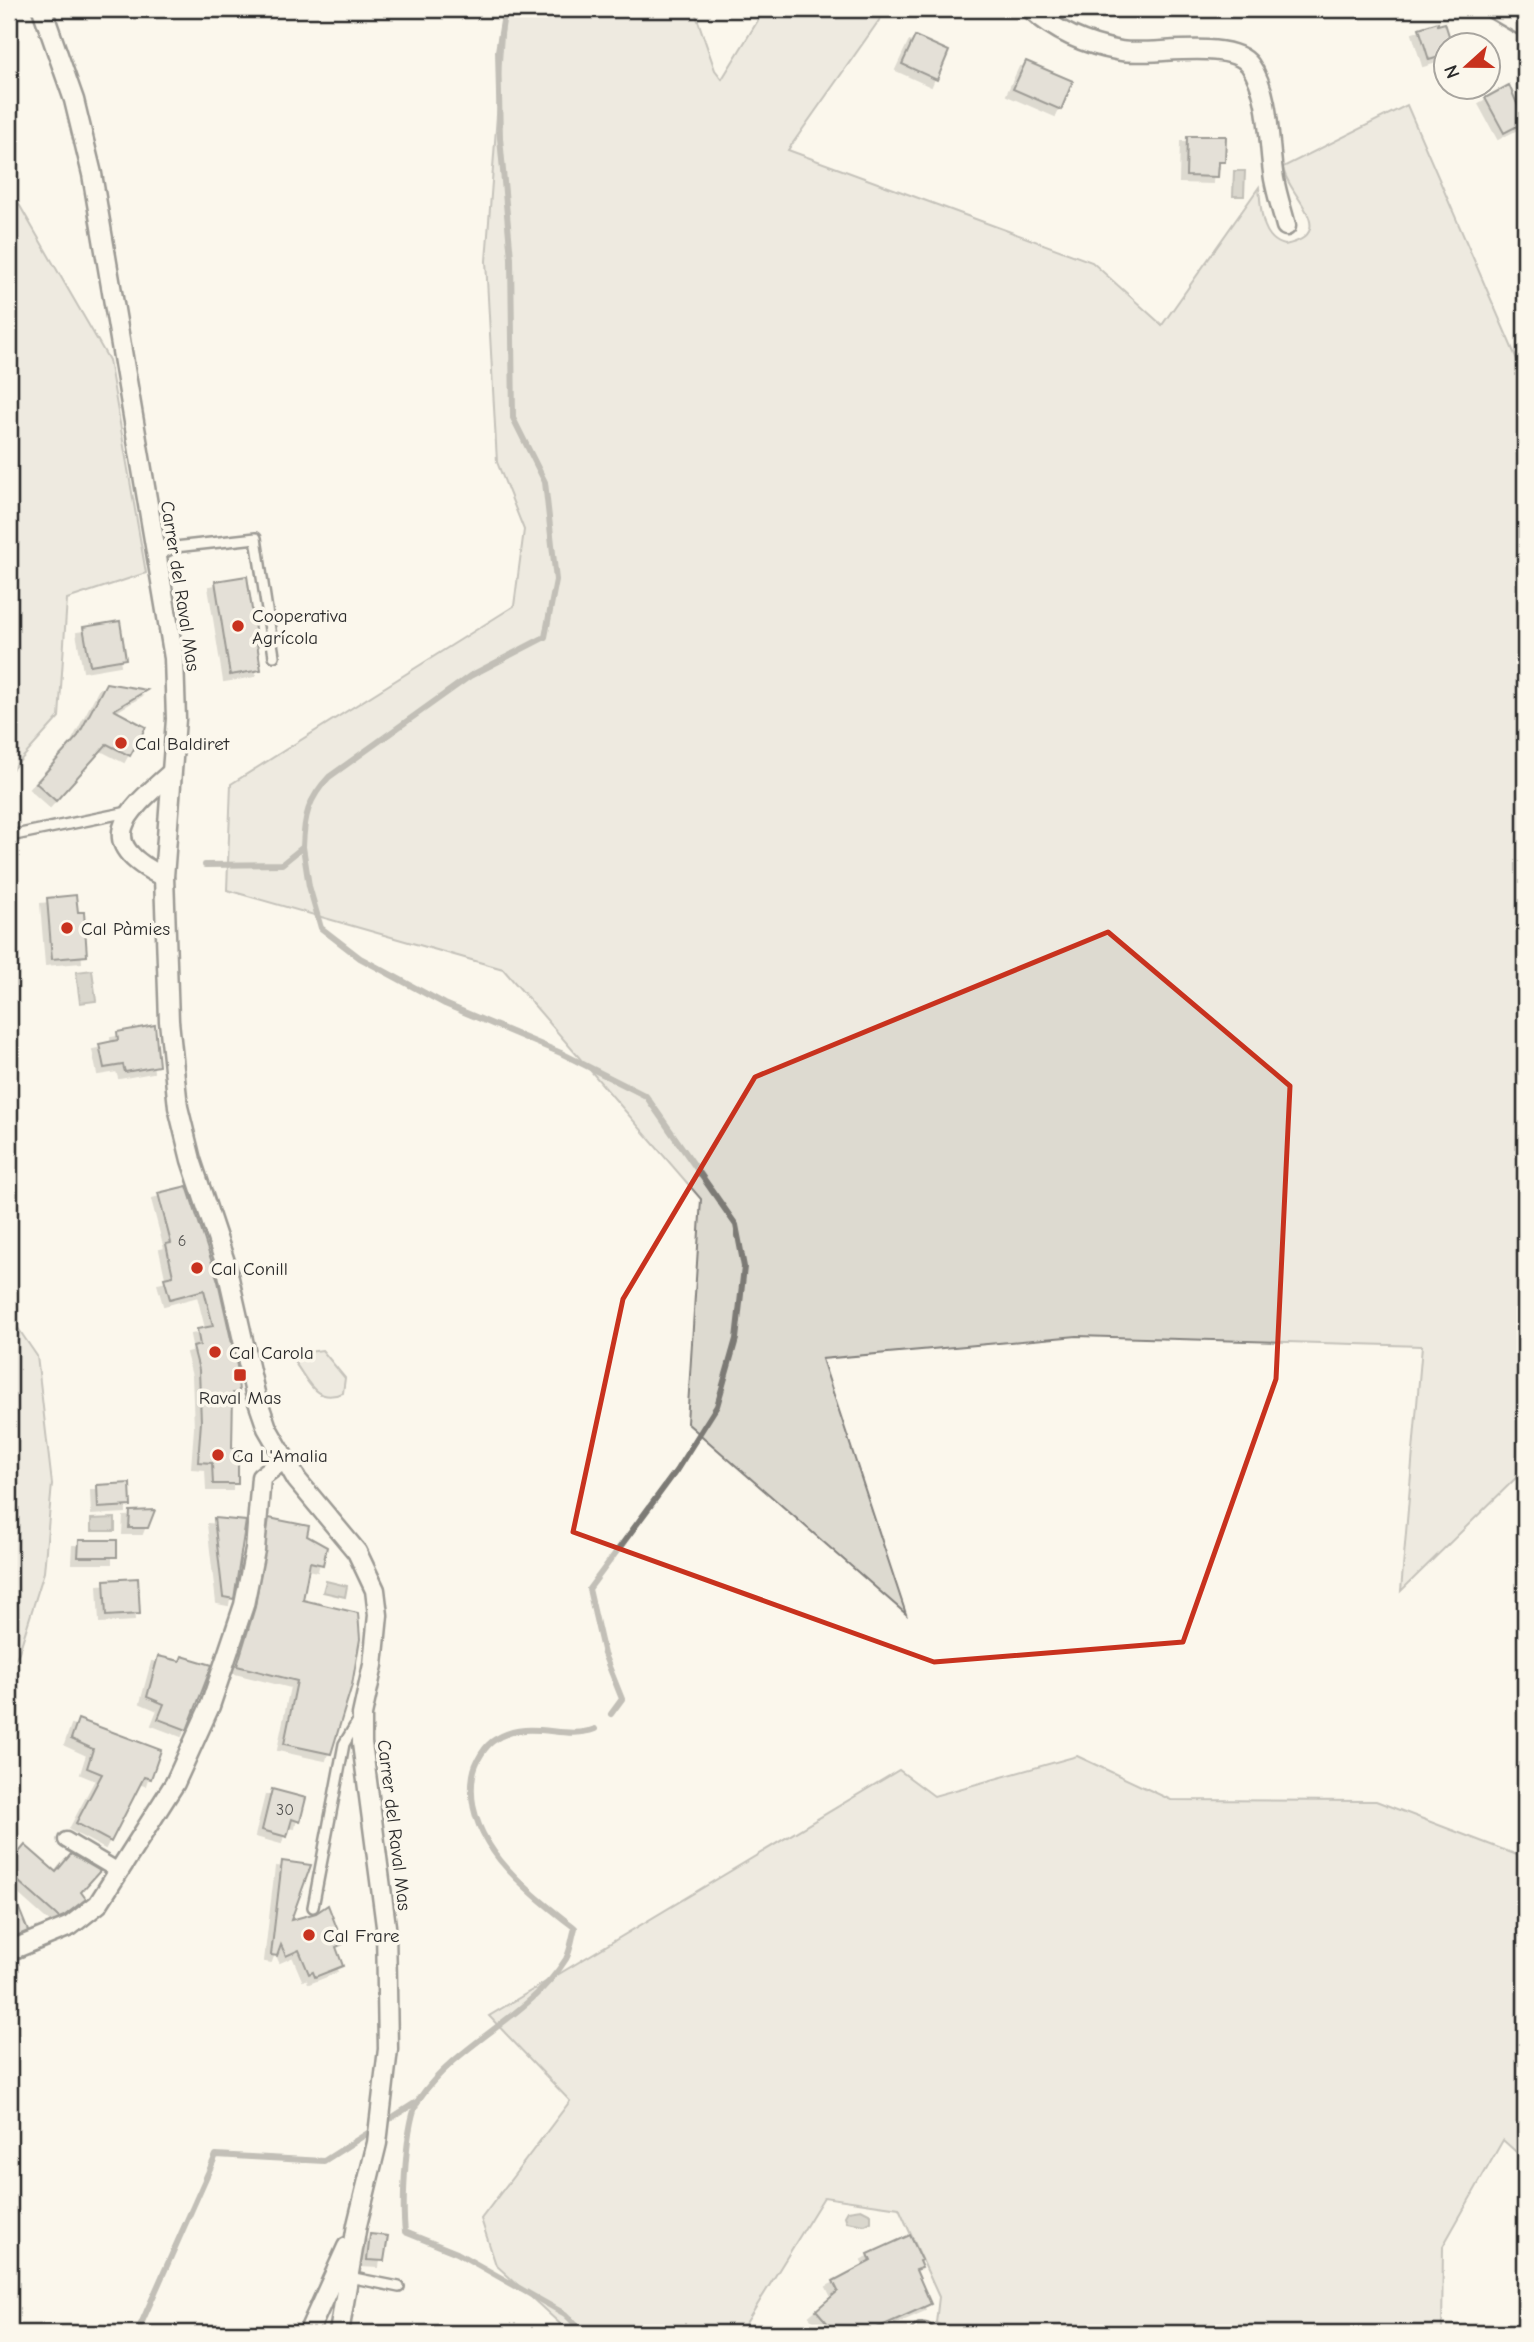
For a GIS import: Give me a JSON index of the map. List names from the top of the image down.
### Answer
{
  "streets": {
    "street": ["Carrer del Raval Mas"]
  },
  "places": {
    "other": [
      "Cooperativa Agrícola",
      "Cal Baldiret",
      "Cal Pàmies",
      "Cal Conill",
      "Cal Carola",
      "Ca L'Amalia",
      "Cal Frare"
    ],
    "transit": ["Raval Mas"]
  },
  "house_numbers": ["6", "30"],
  "north": "left"
}
